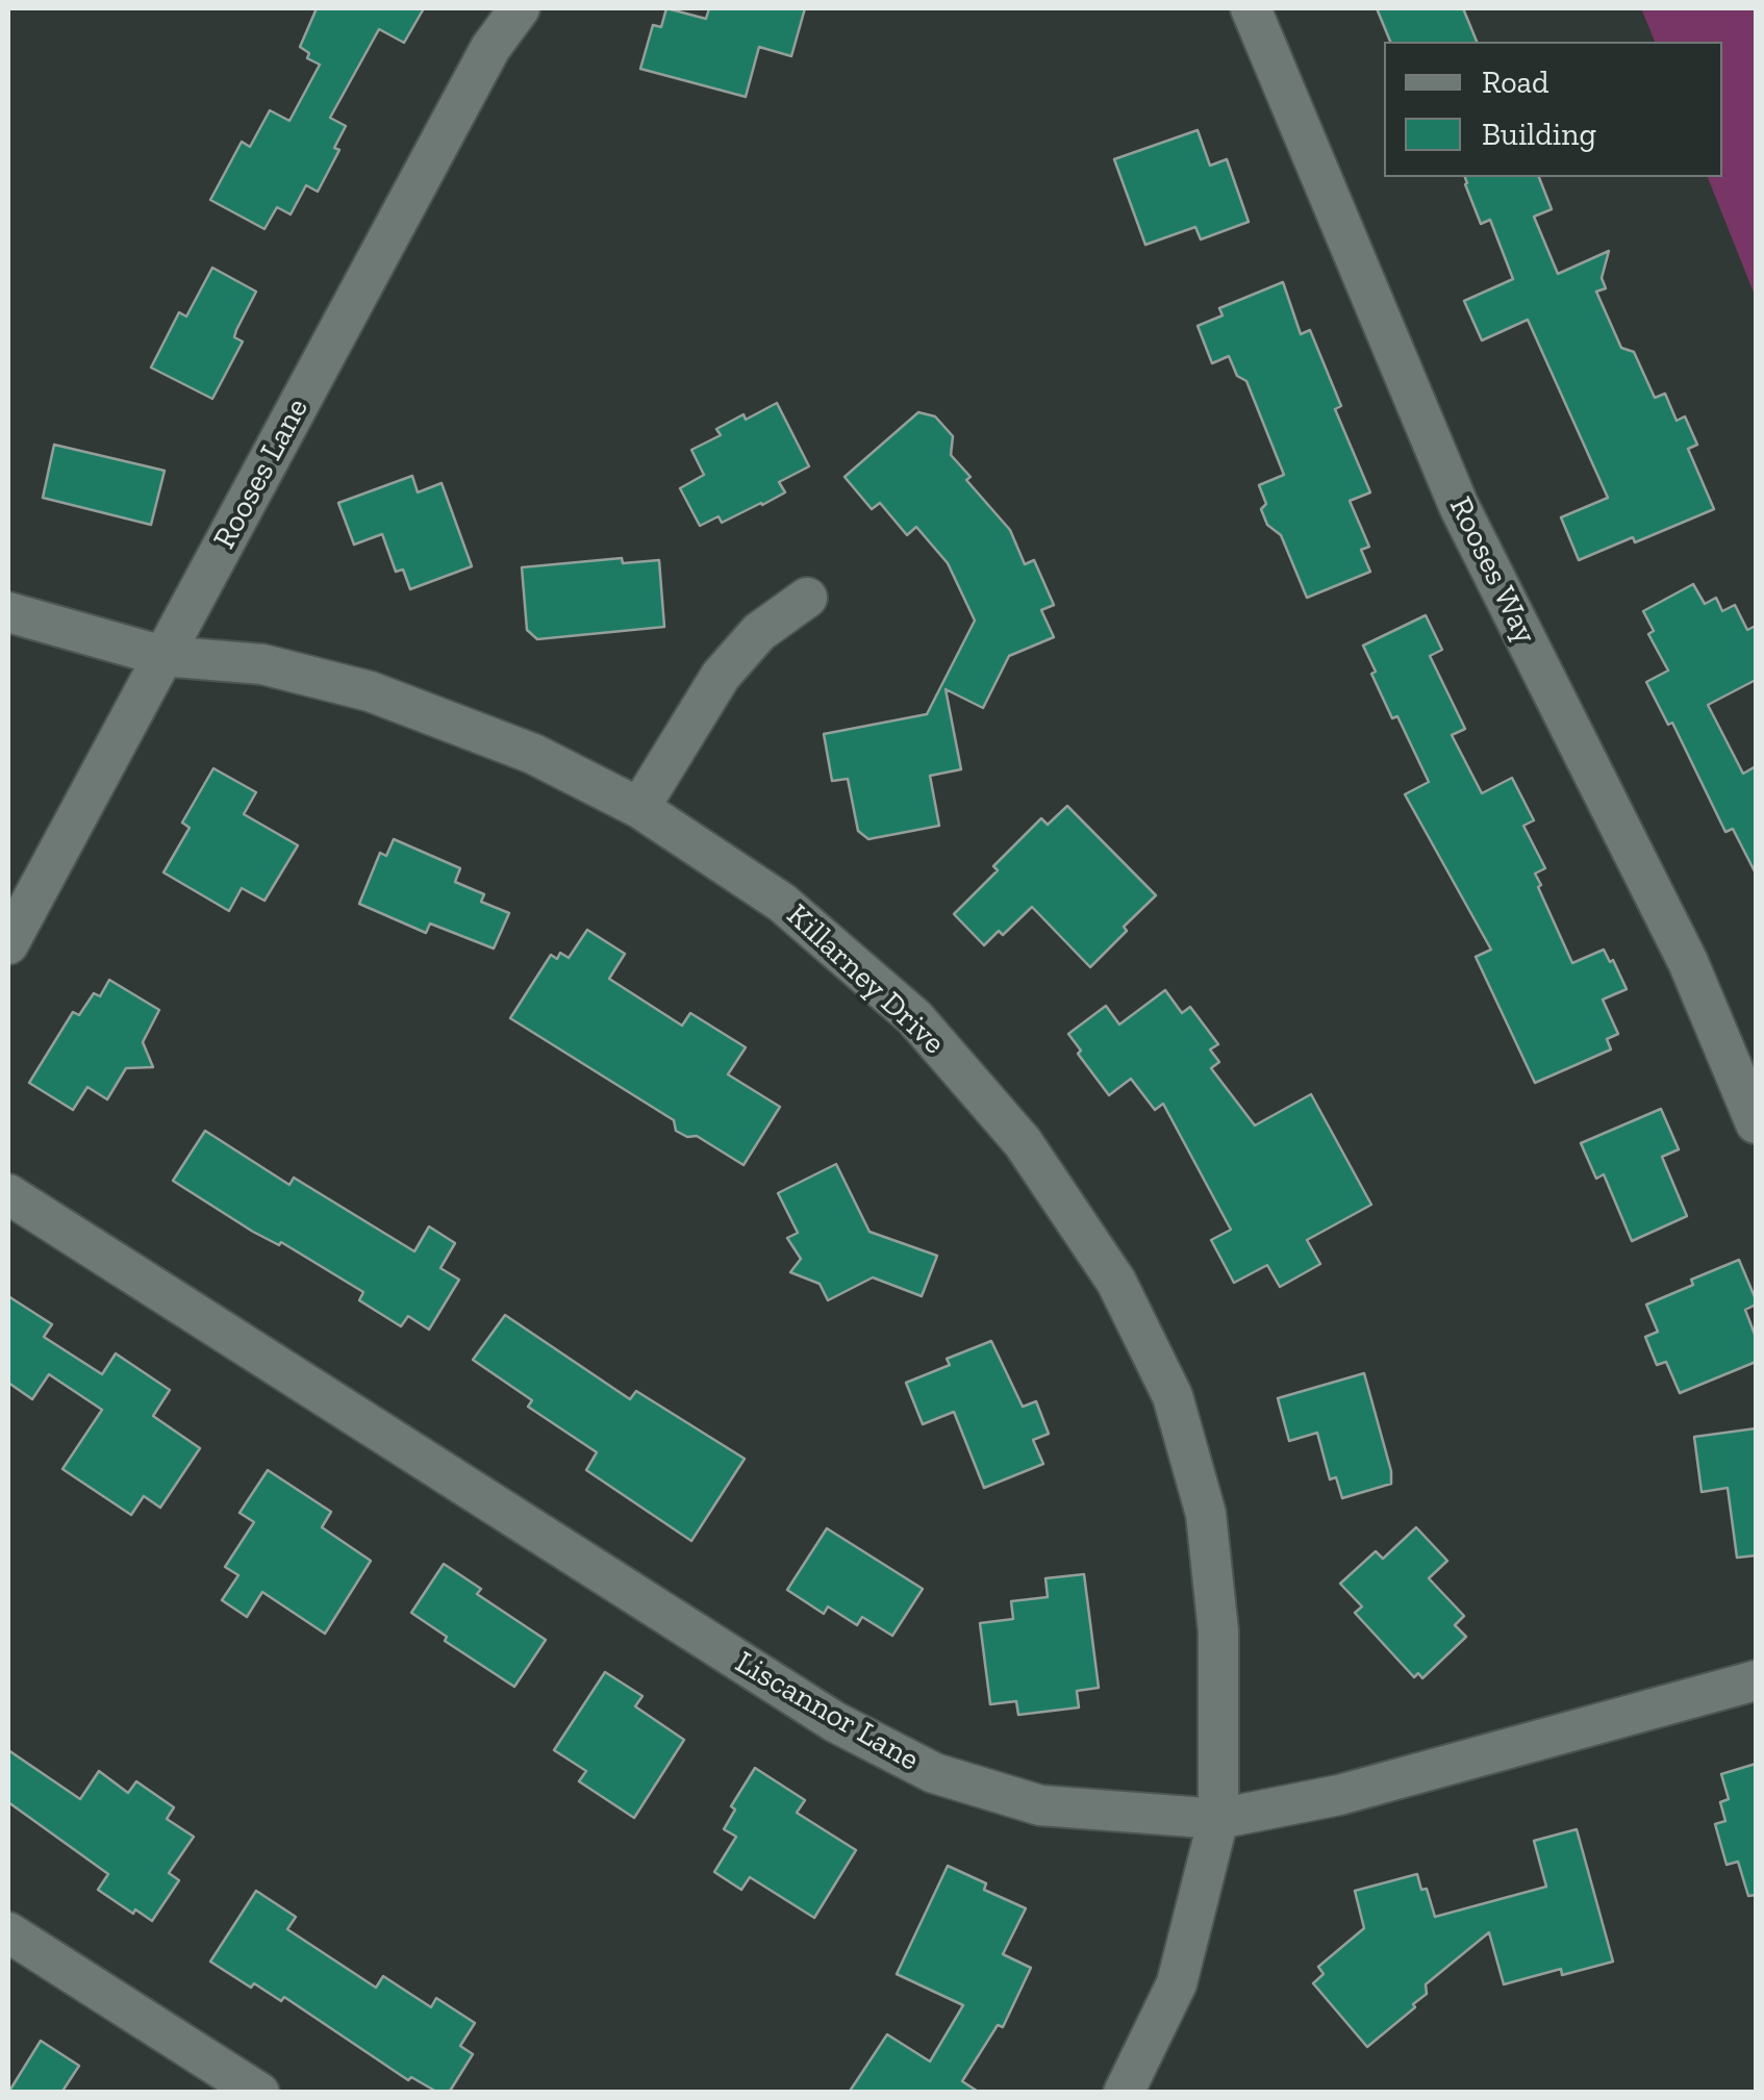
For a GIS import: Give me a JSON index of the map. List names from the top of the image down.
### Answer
{
  "streets": {
    "street": [
      "Rooses Lane",
      "Rooses Way",
      "Killarney Drive",
      "Liscannor Lane"
    ]
  },
  "crossings": [
    ["Rooses Lane", "Killarney Drive"],
    ["Killarney Drive", "Liscannor Lane"]
  ],
  "legend": ["Road", "Building"]
}
